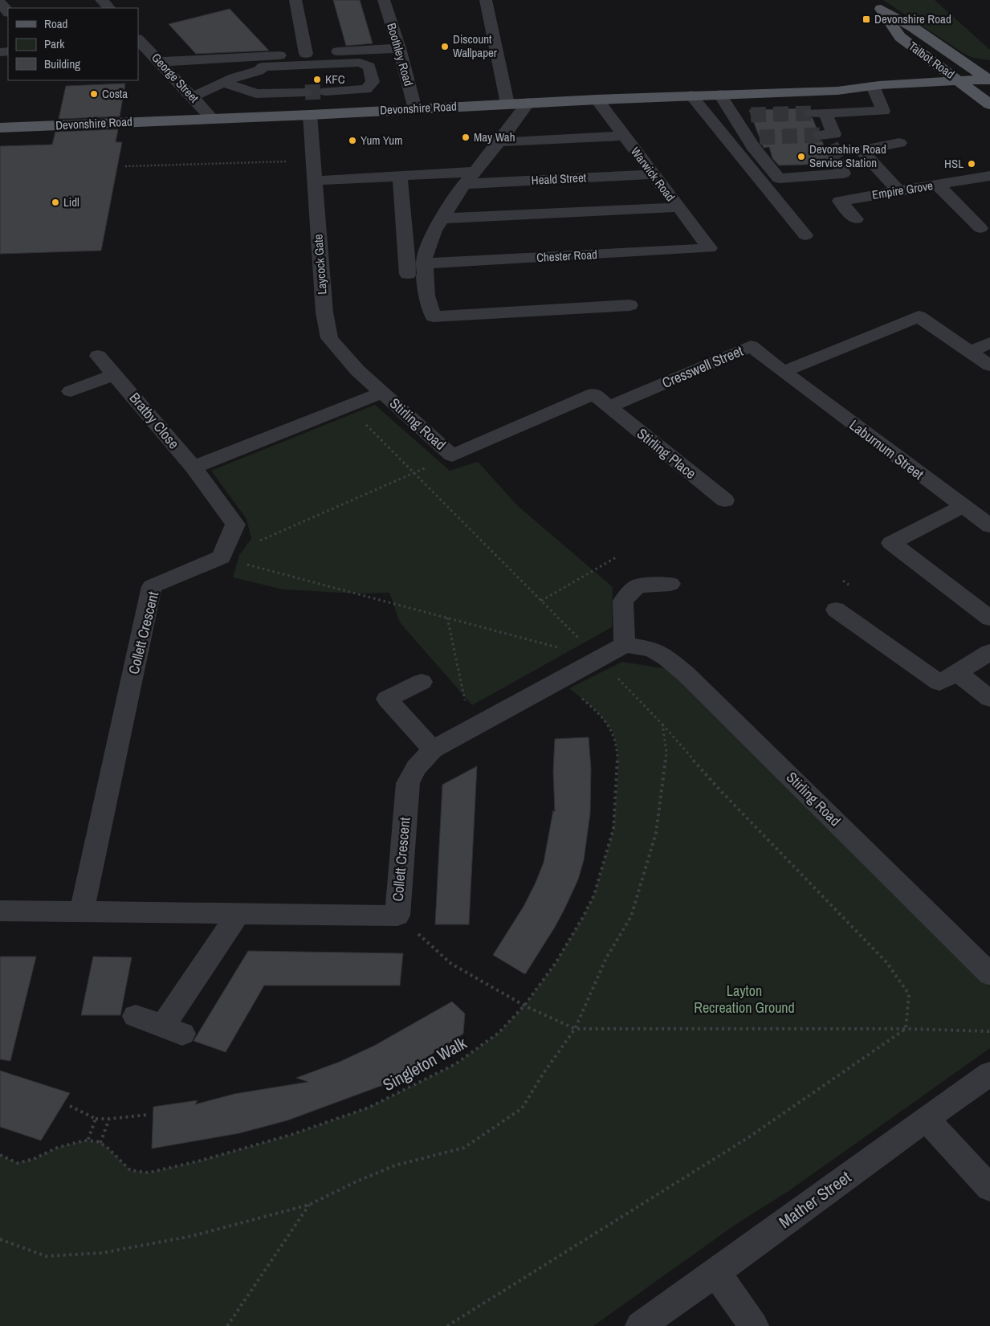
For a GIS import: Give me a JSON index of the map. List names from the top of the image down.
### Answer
{
  "streets": {
    "main road": ["Talbot Road", "Devonshire Road"],
    "street": [
      "Boothley Road",
      "George Street",
      "Warwick Road",
      "Heald Street",
      "Empire Grove",
      "Chester Road",
      "Laycock Gate",
      "Cresswell Street",
      "Bratby Close",
      "Stirling Road",
      "Laburnum Street",
      "Stirling Place",
      "Collett Crescent",
      "Mather Street"
    ],
    "path": ["Singleton Walk"]
  },
  "crossings": [
    ["Boothley Road", "Devonshire Road"],
    ["Talbot Road", "Devonshire Road"],
    ["George Street", "Devonshire Road"],
    ["Devonshire Road", "Warwick Road"],
    ["Devonshire Road", "Laycock Gate"],
    ["Warwick Road", "Heald Street"],
    ["Warwick Road", "Chester Road"],
    ["Heald Street", "Laycock Gate"],
    ["Laycock Gate", "Stirling Road"],
    ["Cresswell Street", "Laburnum Street"],
    ["Cresswell Street", "Stirling Place"],
    ["Stirling Road", "Collett Crescent"],
    ["Collett Crescent", "Singleton Walk"]
  ],
  "parks": ["Layton Recreation Ground"],
  "places": {
    "transit": ["Devonshire Road"],
    "other": [
      "Discount Wallpaper",
      "KFC",
      "Costa",
      "May Wah",
      "Yum Yum",
      "Devonshire Road Service Station",
      "HSL",
      "Lidl"
    ]
  },
  "legend": ["Road", "Park", "Building"]
}
